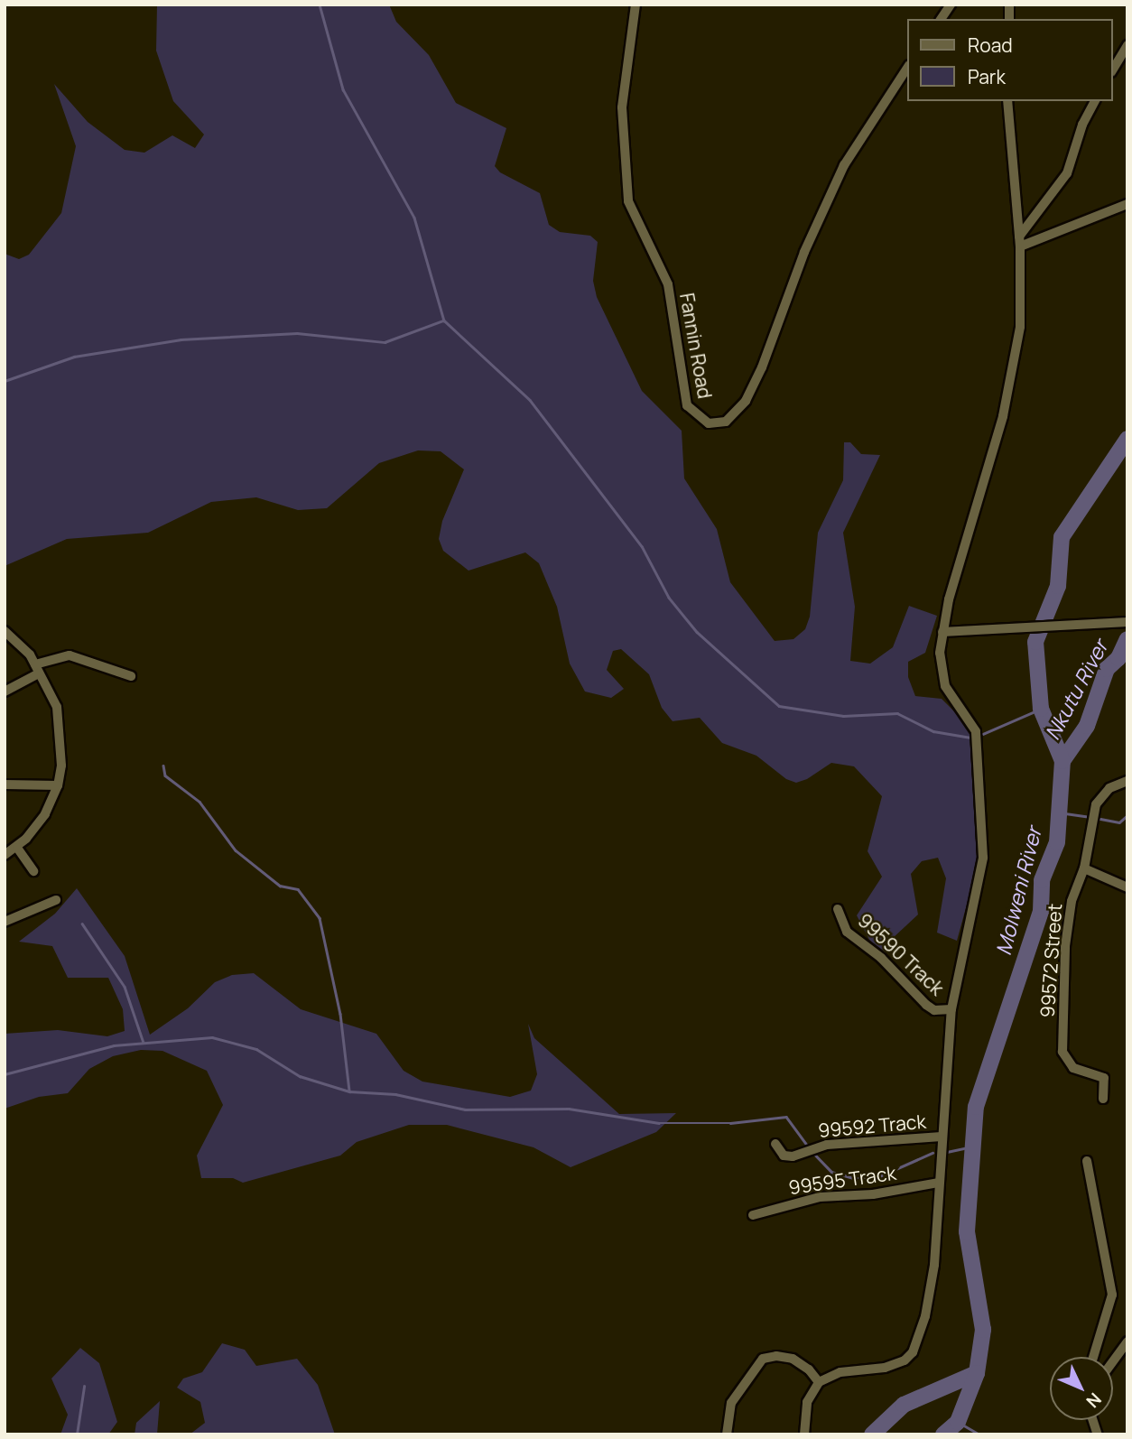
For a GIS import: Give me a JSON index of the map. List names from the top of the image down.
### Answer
{
  "streets": {
    "street": [
      "Fannin Road",
      "99590 Track",
      "99572 Street",
      "99592 Track",
      "99595 Track"
    ]
  },
  "water": ["Nkutu River", "Molweni River"],
  "legend": ["Road", "Park"],
  "north": "bottom right"
}
